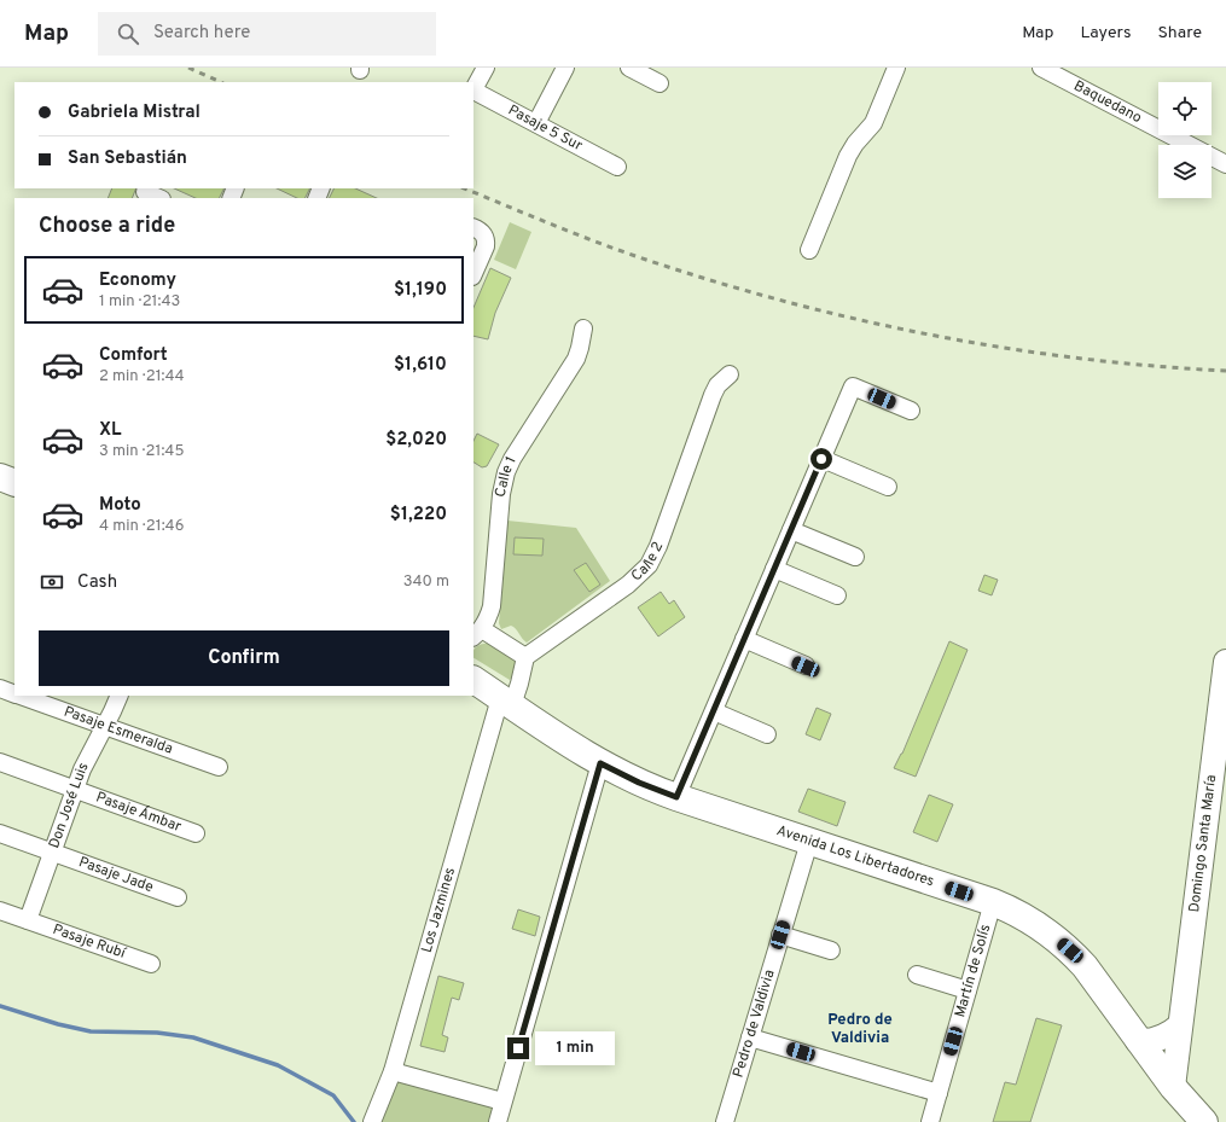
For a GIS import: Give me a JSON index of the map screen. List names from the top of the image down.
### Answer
{
  "streets": {
    "main road": ["Avenida Los Libertadores"],
    "street": [
      "Baquedano",
      "Pasaje 5 Sur",
      "Calle 1",
      "Calle 2",
      "Pasaje Esmeralda",
      "Don José Luis",
      "Pasaje Ámbar",
      "Domingo Santa María",
      "Pasaje Jade",
      "Los Jazmines",
      "Pasaje Rubí",
      "Martín de Solís",
      "Pedro de Valdivia"
    ]
  },
  "crossings": [
    ["Pasaje Esmeralda", "Don José Luis"],
    ["Don José Luis", "Pasaje Ámbar"],
    ["Don José Luis", "Pasaje Jade"],
    ["Don José Luis", "Pasaje Rubí"],
    ["Domingo Santa María", "Avenida Los Libertadores"],
    ["Avenida Los Libertadores", "Los Jazmines"],
    ["Avenida Los Libertadores", "Martín de Solís"],
    ["Avenida Los Libertadores", "Pedro de Valdivia"]
  ],
  "districts": ["Pedro de Valdivia"],
  "page": {
    "header": "Map",
    "search": "Search here",
    "nav": ["Map", "Layers", "Share"],
    "banner": ["Gabriela Mistral", "San Sebastián"],
    "heading": "Choose a ride",
    "list": [
      {
        "name": "Economy",
        "note": "1 min · 21:43",
        "value": "$1,190"
      },
      {
        "name": "Comfort",
        "note": "2 min · 21:44",
        "value": "$1,610"
      },
      {
        "name": "XL",
        "note": "3 min · 21:45",
        "value": "$2,020"
      },
      {
        "name": "Moto",
        "note": "4 min · 21:46",
        "value": "$1,220"
      }
    ],
    "pay": ["Cash", "340 m"],
    "buttons": "Confirm",
    "bubble": "1 min"
  }
}
